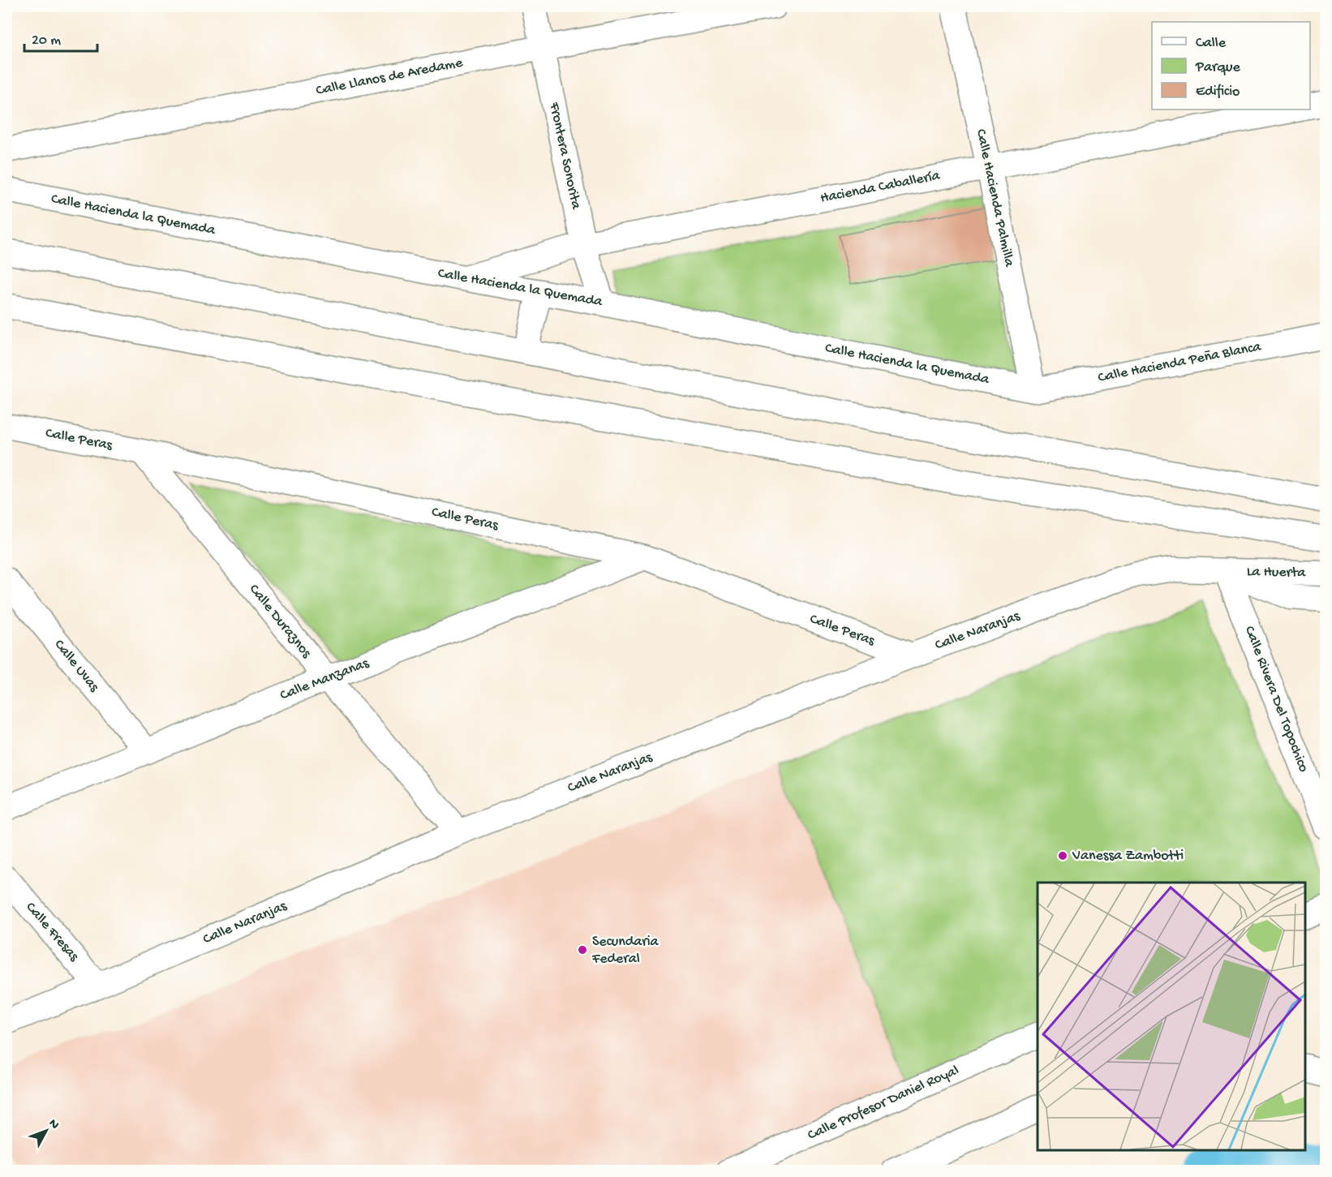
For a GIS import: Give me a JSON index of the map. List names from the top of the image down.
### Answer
{
  "streets": {
    "street": [
      "Calle Llanos de Aredame",
      "Frontera Sonorita",
      "Hacienda Caballería",
      "Calle Hacienda Palmilla",
      "Calle Hacienda la Quemada",
      "Calle Hacienda Peña Blanca",
      "Calle Peras",
      "La Huerta",
      "Calle Duraznos",
      "Calle Naranjas",
      "Calle Uvas",
      "Calle Manzanas",
      "Calle Rivera Del Topochico",
      "Calle Fresas",
      "Calle Profesor Daniel Royal"
    ]
  },
  "crossings": [
    ["Calle Llanos de Aredame", "Frontera Sonorita"],
    ["Frontera Sonorita", "Hacienda Caballería"],
    ["Frontera Sonorita", "Calle Hacienda la Quemada"],
    ["Hacienda Caballería", "Calle Hacienda Palmilla"],
    ["Hacienda Caballería", "Calle Hacienda la Quemada"],
    ["Calle Hacienda Palmilla", "Calle Hacienda la Quemada"],
    ["Calle Hacienda Palmilla", "Calle Hacienda Peña Blanca"],
    ["Calle Hacienda la Quemada", "Calle Hacienda Peña Blanca"],
    ["Calle Peras", "Calle Duraznos"],
    ["Calle Peras", "Calle Naranjas"],
    ["Calle Peras", "Calle Manzanas"],
    ["La Huerta", "Calle Naranjas"],
    ["La Huerta", "Calle Rivera Del Topochico"],
    ["Calle Duraznos", "Calle Naranjas"],
    ["Calle Duraznos", "Calle Manzanas"],
    ["Calle Naranjas", "Calle Rivera Del Topochico"],
    ["Calle Naranjas", "Calle Fresas"],
    ["Calle Uvas", "Calle Manzanas"]
  ],
  "places": ["Vanessa Zambotti", "Secundaria Federal"],
  "legend": ["Calle", "Parque", "Edificio"],
  "scale_bar": "20 m",
  "north": "top right"
}
